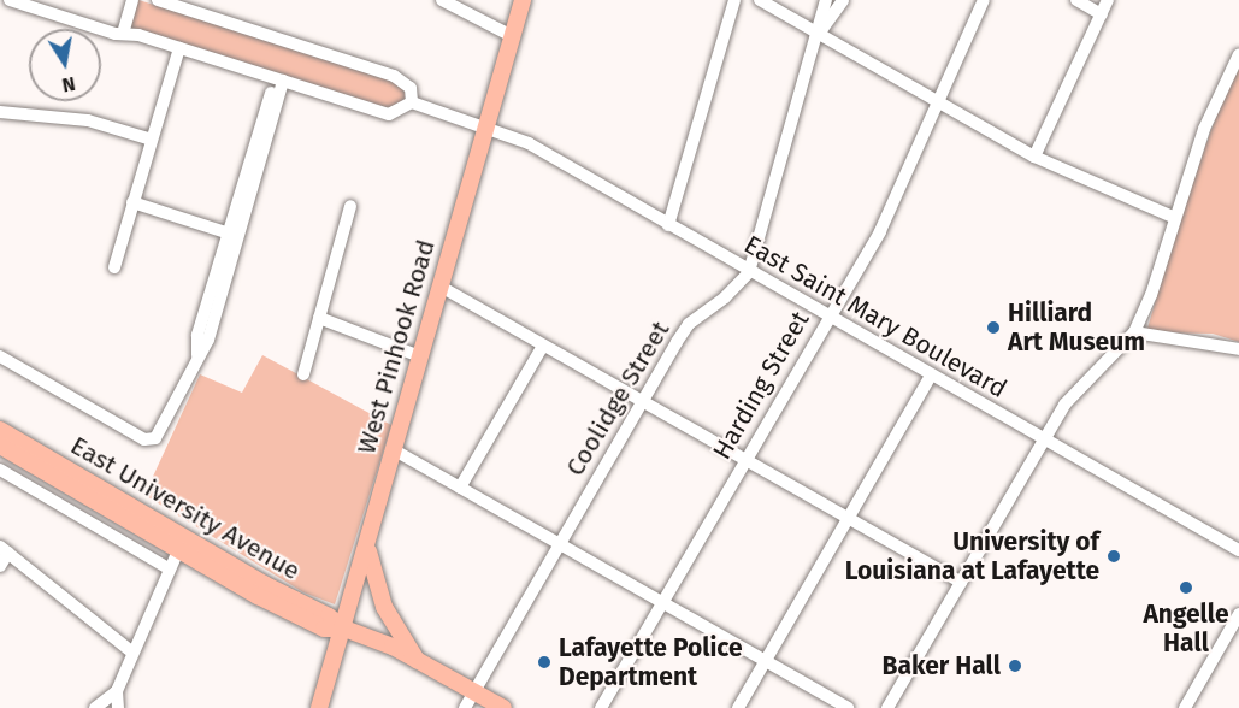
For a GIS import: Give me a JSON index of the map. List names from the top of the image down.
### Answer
{
  "streets": {
    "main road": ["West Pinhook Road", "East University Avenue"],
    "street": ["East Saint Mary Boulevard", "Harding Street", "Coolidge Street"]
  },
  "crossings": [
    ["East Saint Mary Boulevard", "West Pinhook Road"],
    ["East Saint Mary Boulevard", "Harding Street"],
    ["East Saint Mary Boulevard", "Coolidge Street"],
    ["West Pinhook Road", "East University Avenue"],
    ["Coolidge Street", "East University Avenue"]
  ],
  "places": [
    "Hilliard Art Museum",
    "University of Louisiana at Lafayette",
    "Angelle Hall",
    "Lafayette Police Department",
    "Baker Hall"
  ],
  "north": "bottom"
}
